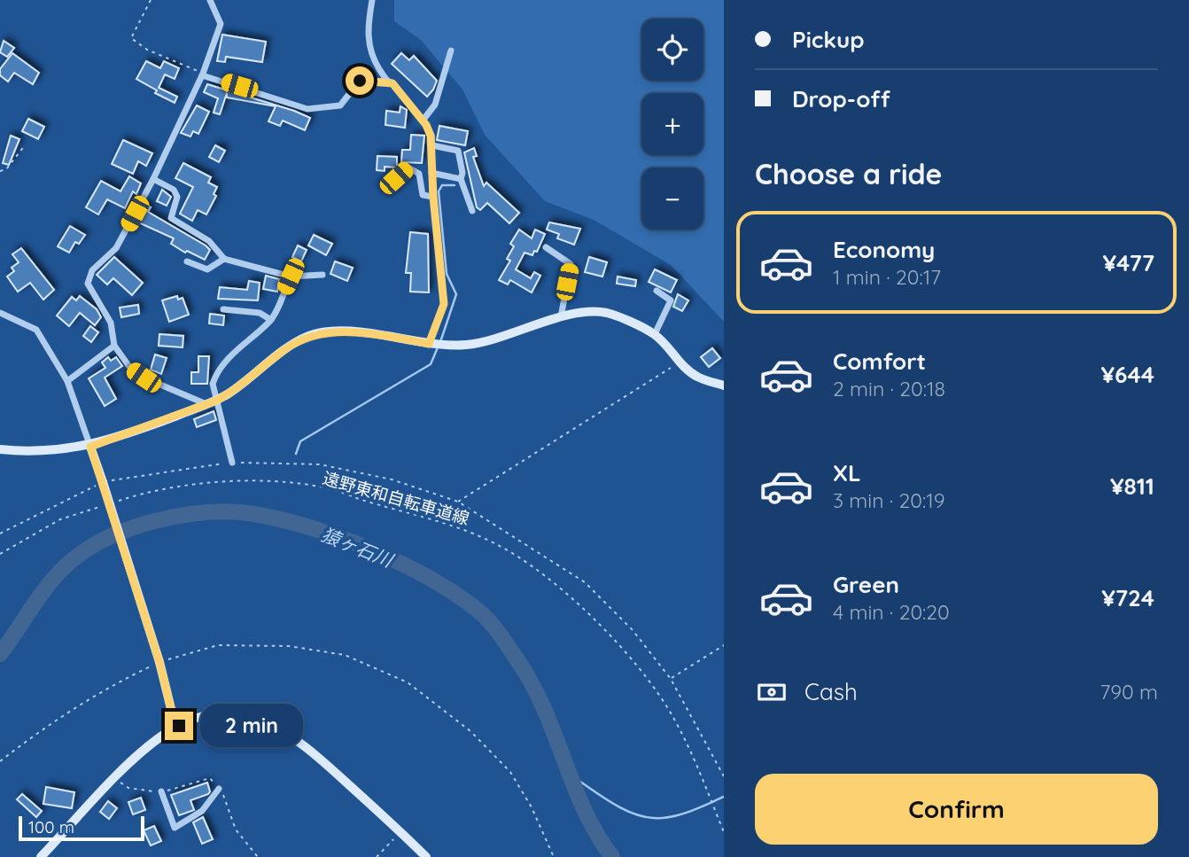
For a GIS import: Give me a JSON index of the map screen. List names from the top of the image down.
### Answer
{
  "streets": {
    "path": ["遠野東和自転車道線"]
  },
  "water": ["猿ヶ石川"],
  "scale_bar": "100 m",
  "page": {
    "banner": ["Pickup", "Drop-off"],
    "map_buttons": ["+", "−"],
    "heading": "Choose a ride",
    "list": [
      {
        "name": "Economy",
        "note": "1 min · 20:17",
        "value": "¥477"
      },
      {
        "name": "Comfort",
        "note": "2 min · 20:18",
        "value": "¥644"
      },
      {
        "name": "XL",
        "note": "3 min · 20:19",
        "value": "¥811"
      },
      {
        "name": "Green",
        "note": "4 min · 20:20",
        "value": "¥724"
      }
    ],
    "pay": ["Cash", "790 m"],
    "bubble": "2 min",
    "buttons": "Confirm",
    "scale": "100 m"
  }
}
